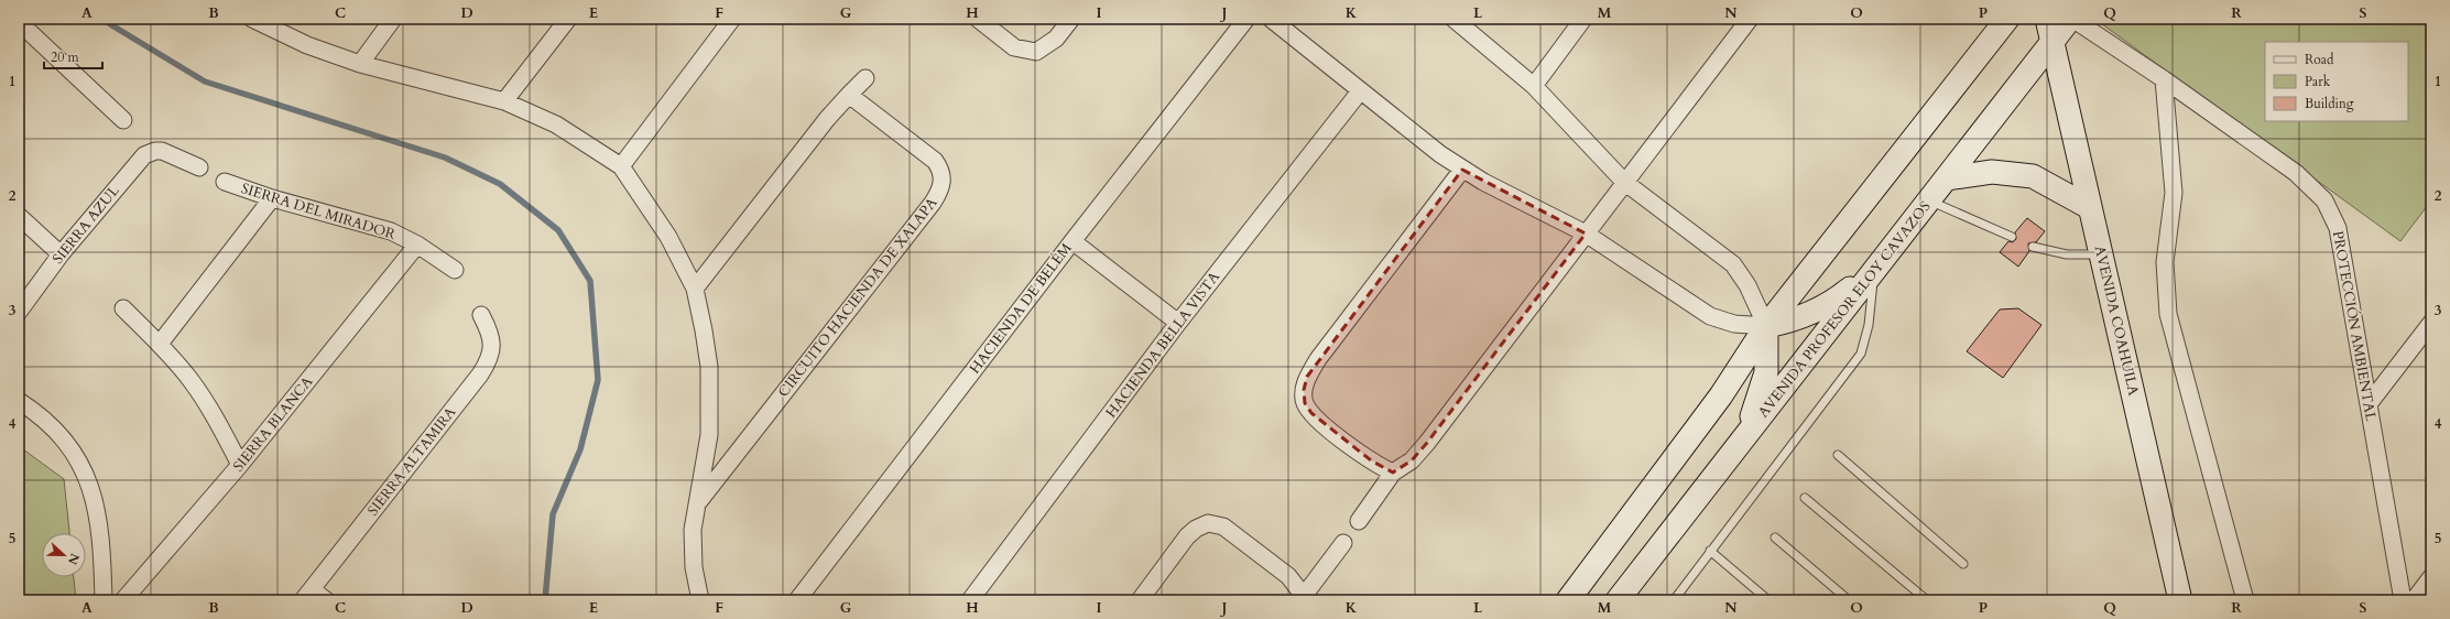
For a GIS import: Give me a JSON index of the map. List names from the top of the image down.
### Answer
{
  "streets": {
    "main road": ["AVENIDA PROFESOR ELOY CAVAZOS", "AVENIDA COAHUILA"],
    "street": [
      "SIERRA DEL MIRADOR",
      "SIERRA AZUL",
      "CIRCUITO HACIENDA DE XALAPA",
      "HACIENDA DE BELÉM",
      "PROTECCIÓN AMBIENTAL",
      "HACIENDA BELLA VISTA",
      "SIERRA BLANCA",
      "SIERRA ALTAMIRA"
    ]
  },
  "crossings": [
    ["SIERRA DEL MIRADOR", "SIERRA BLANCA"],
    ["AVENIDA PROFESOR ELOY CAVAZOS", "AVENIDA COAHUILA"],
    ["AVENIDA PROFESOR ELOY CAVAZOS", "PROTECCIÓN AMBIENTAL"]
  ],
  "legend": ["Road", "Park", "Building"],
  "scale_bar": "20 m",
  "north": "right",
  "grid": {
    "columns": [
      "A",
      "B",
      "C",
      "D",
      "E",
      "F",
      "G",
      "H",
      "I",
      "J",
      "K",
      "L",
      "M",
      "N",
      "O",
      "P",
      "Q",
      "R",
      "S"
    ],
    "rows": [
      "1",
      "2",
      "3",
      "4",
      "5"
    ]
  }
}
